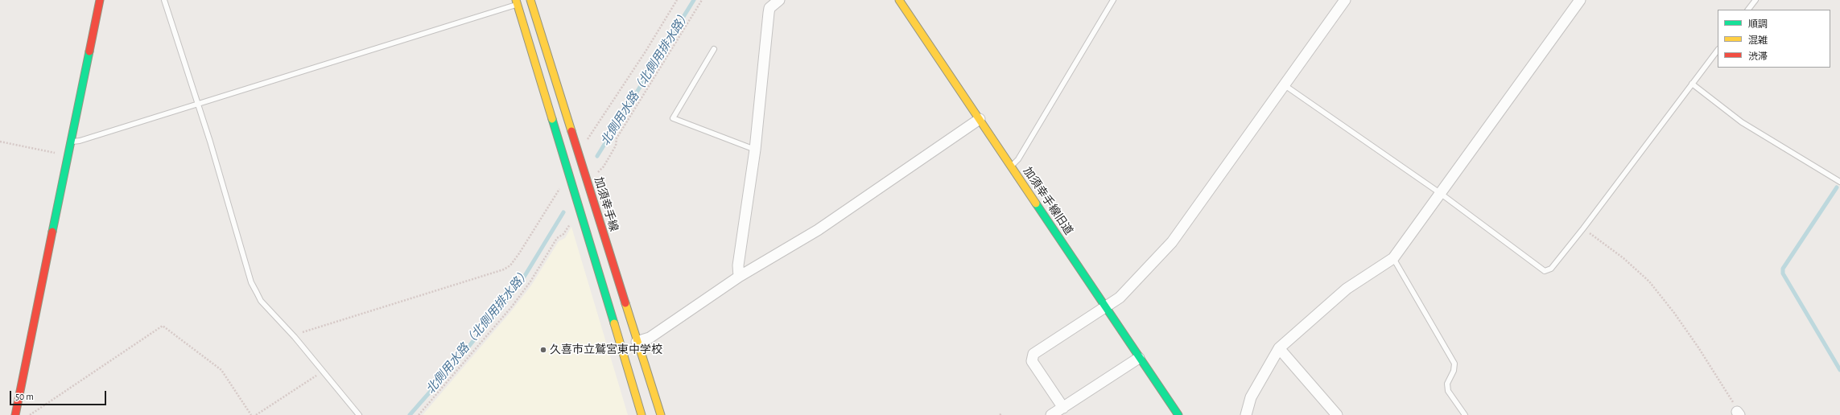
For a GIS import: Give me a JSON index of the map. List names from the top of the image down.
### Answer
{
  "streets": {
    "street": ["加須幸手線旧道", "加須幸手線"]
  },
  "water": ["北側用水路（北側用排水路）"],
  "places": ["久喜市立鷲宮東中学校"],
  "legend": ["順調", "混雑", "渋滞"],
  "scale_bar": "50 m"
}
